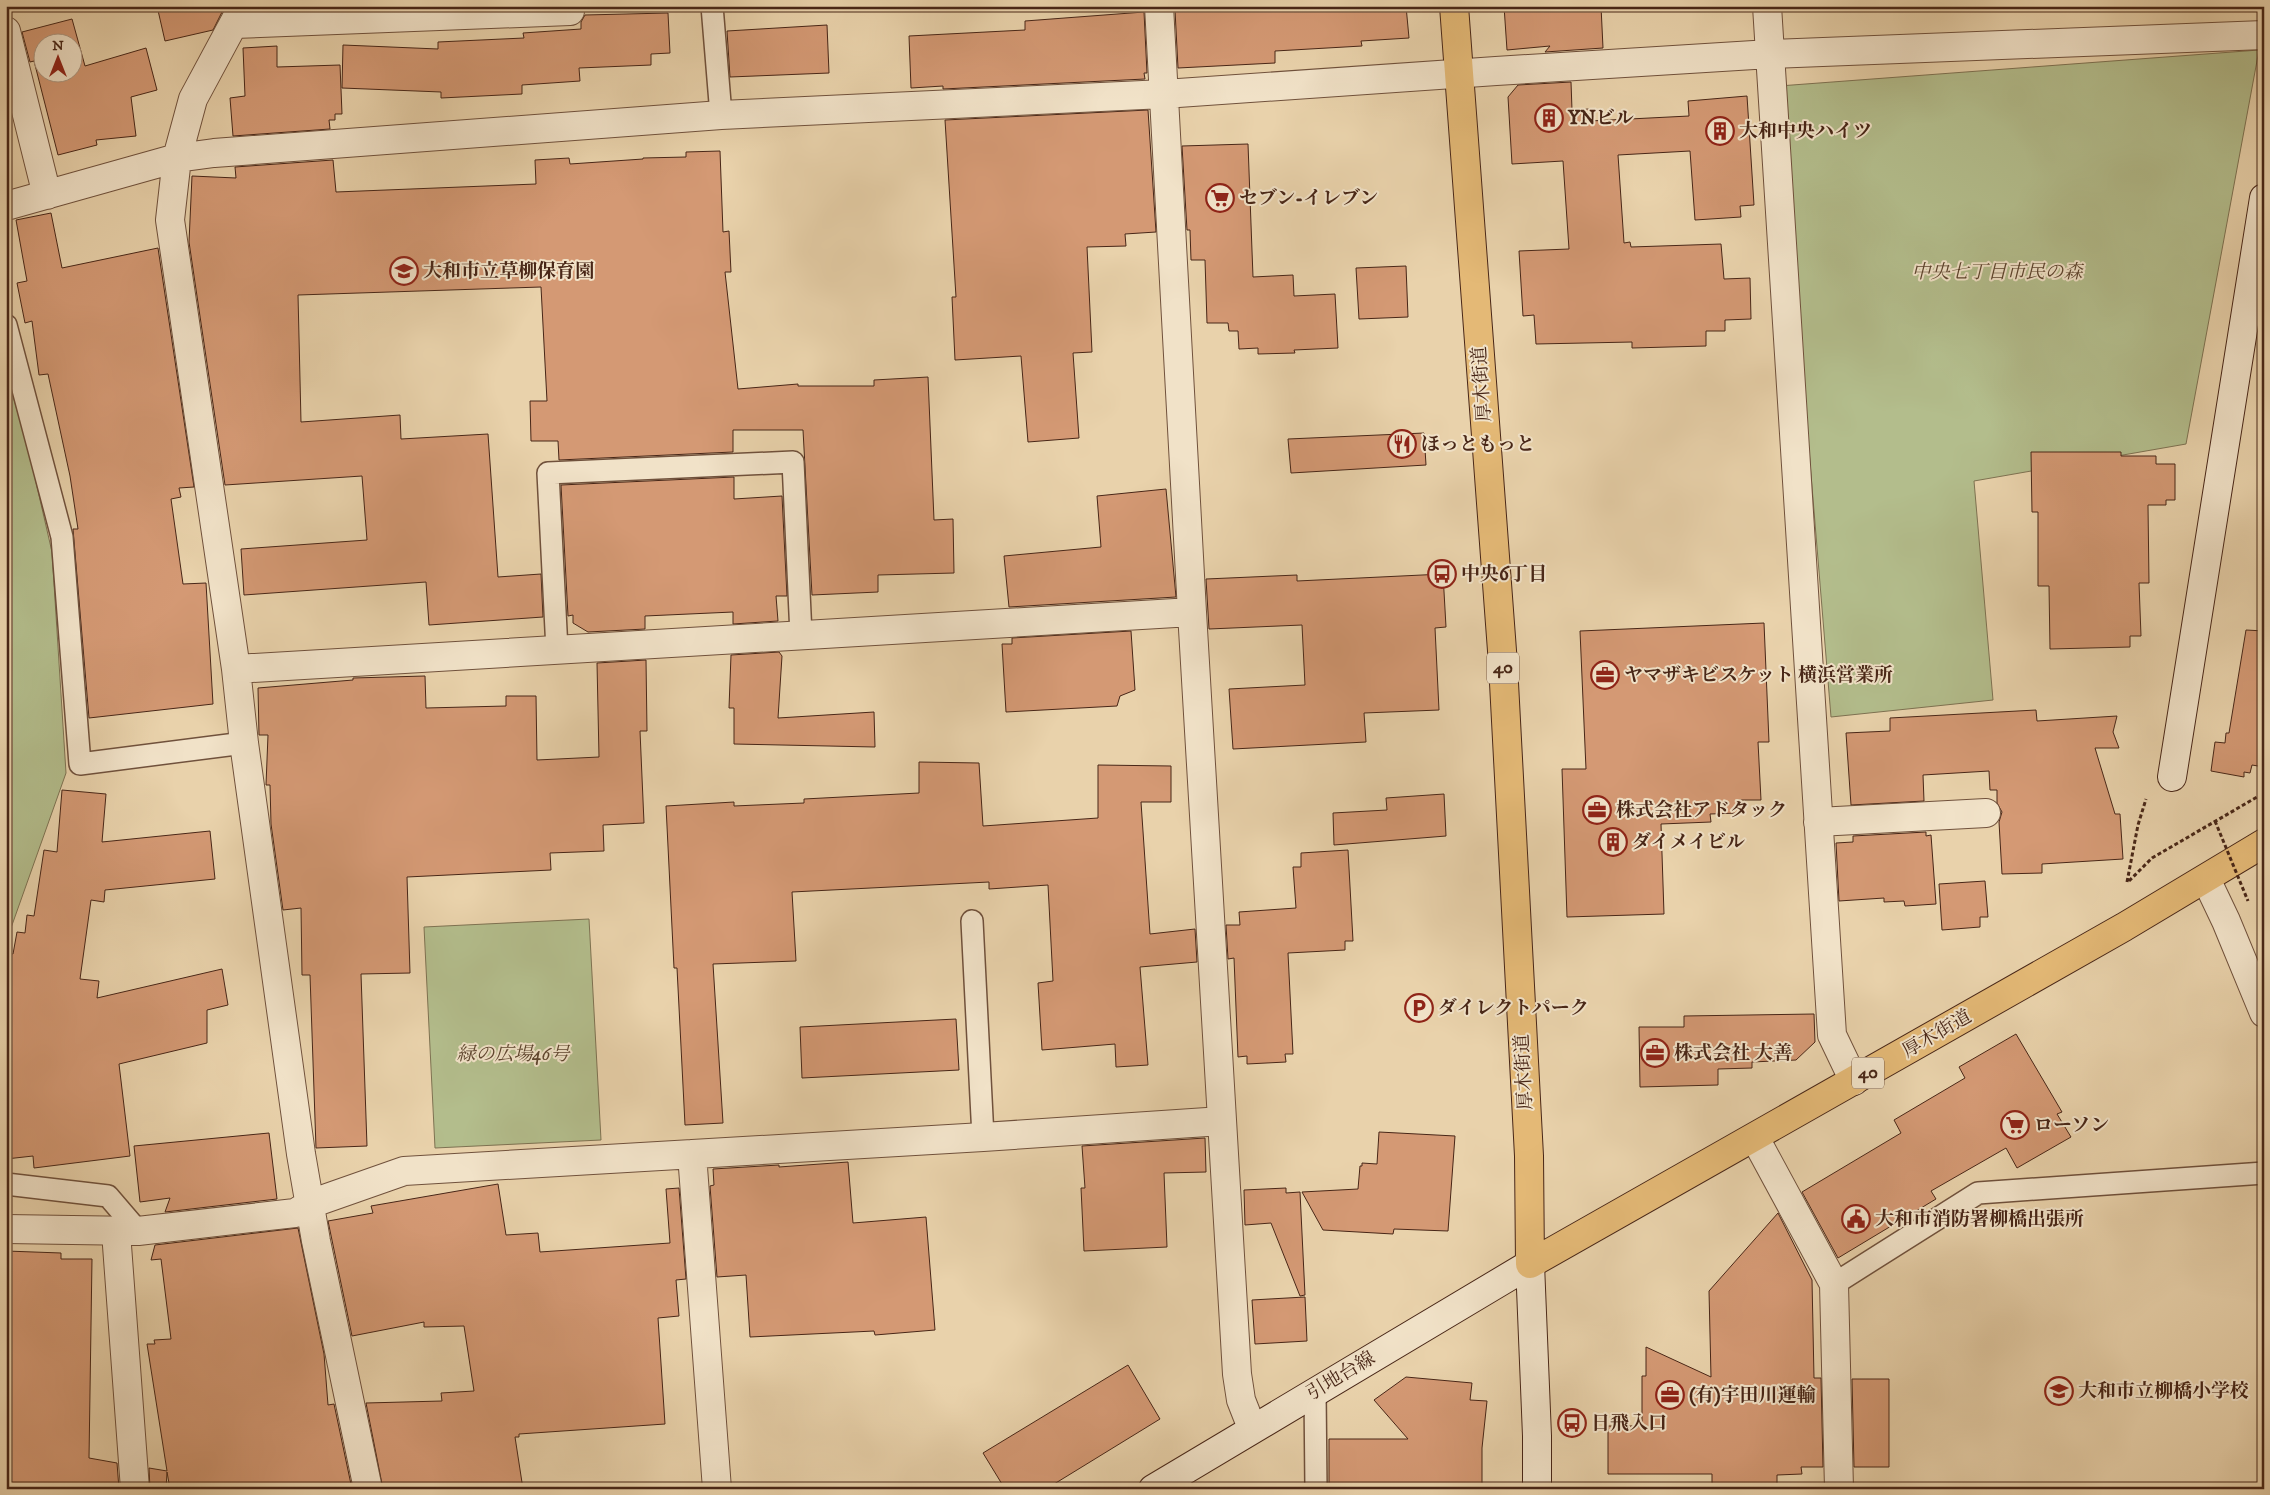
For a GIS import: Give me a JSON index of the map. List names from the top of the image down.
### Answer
{
  "streets": {
    "main road": ["厚木街道", "40"],
    "street": ["引地台線"]
  },
  "crossings": [
    ["厚木街道", "引地台線"]
  ],
  "parks": ["中央七丁目市民の森", "緑の広場46号"],
  "places": {
    "building": ["YNビル", "大和中央ハイツ", "ダイメイビル"],
    "supermarket": ["セブン-イレブン", "ローソン"],
    "school or university": ["大和市立草柳保育園", "大和市立柳橋小学校"],
    "restaurant": ["ほっともっと"],
    "bus stop": ["中央6丁目", "日飛入口"],
    "office": [
      "ヤマザキビスケット 横浜営業所",
      "株式会社アドタック",
      "株式会社 大善",
      "(有)宇田川運輸"
    ],
    "parking": ["ダイレクトパーク"],
    "public building": ["大和市消防署柳橋出張所"]
  },
  "north": "top"
}
